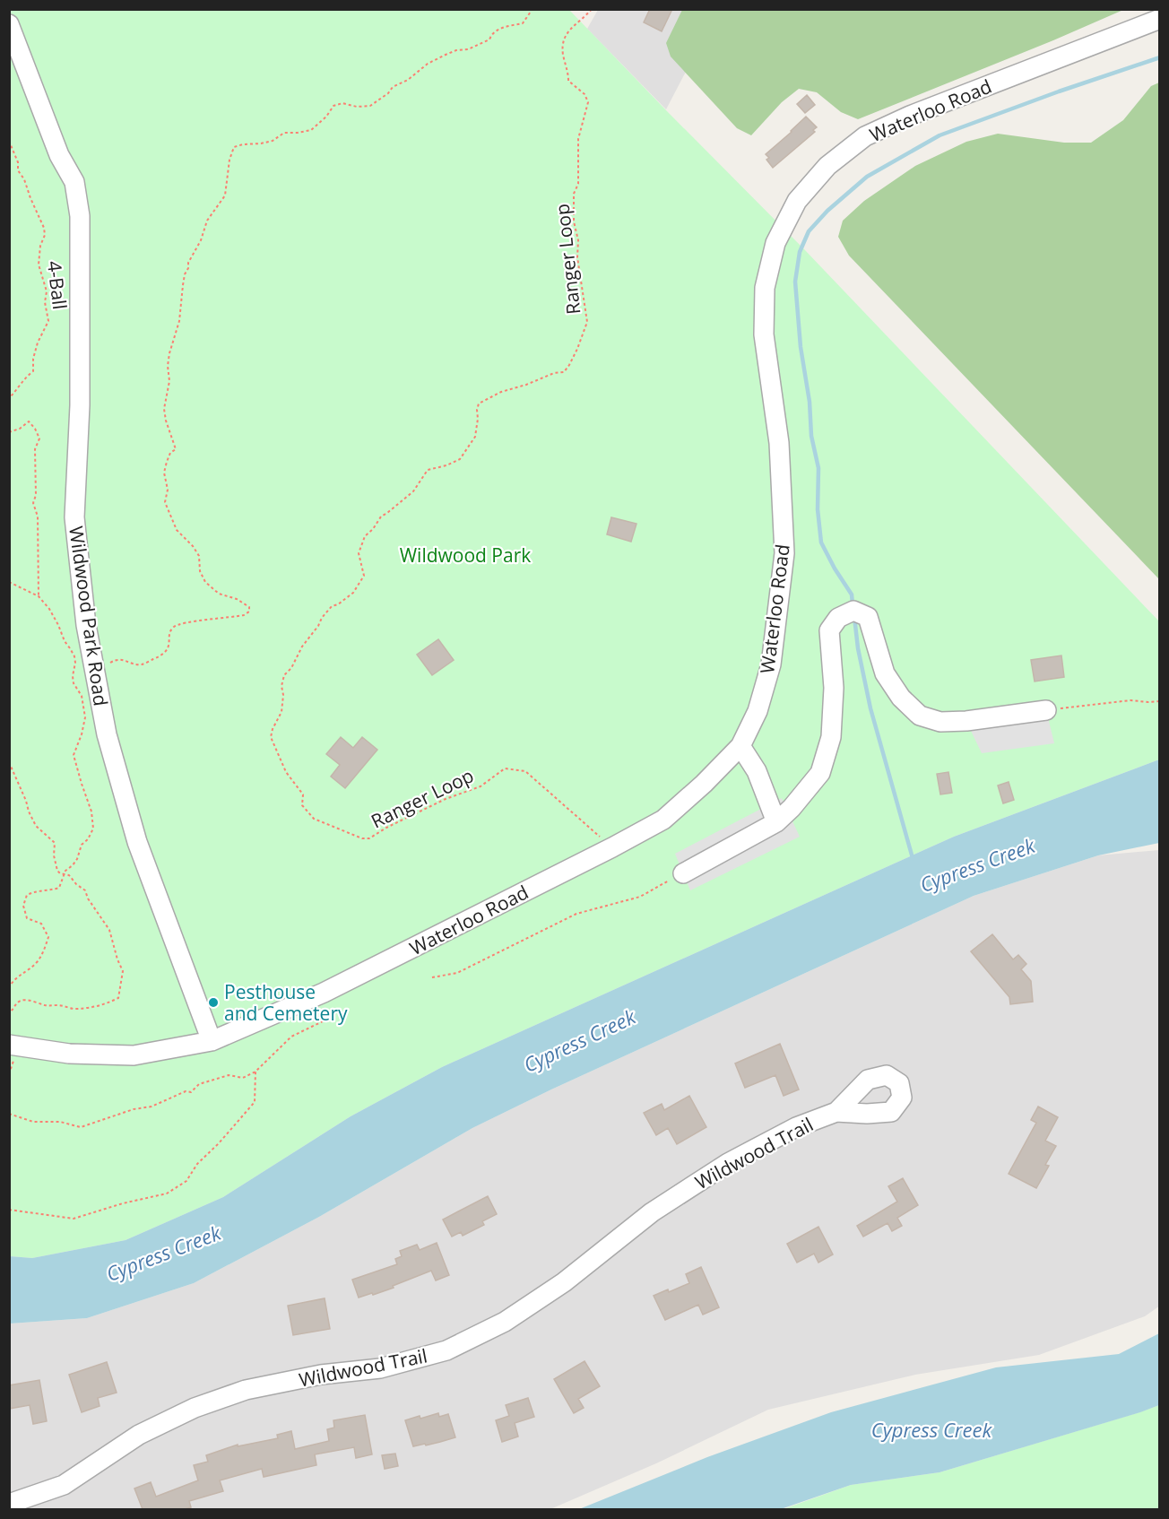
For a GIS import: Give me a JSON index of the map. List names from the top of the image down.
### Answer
{
  "streets": {
    "street": ["Waterloo Road", "Wildwood Park Road", "Wildwood Trail"],
    "path": ["Ranger Loop", "4-Ball"]
  },
  "crossings": [
    ["Waterloo Road", "Ranger Loop"],
    ["Waterloo Road", "Wildwood Park Road"]
  ],
  "water": ["Cypress Creek"],
  "parks": ["Wildwood Park"],
  "places": ["Pesthouse and Cemetery"]
}
